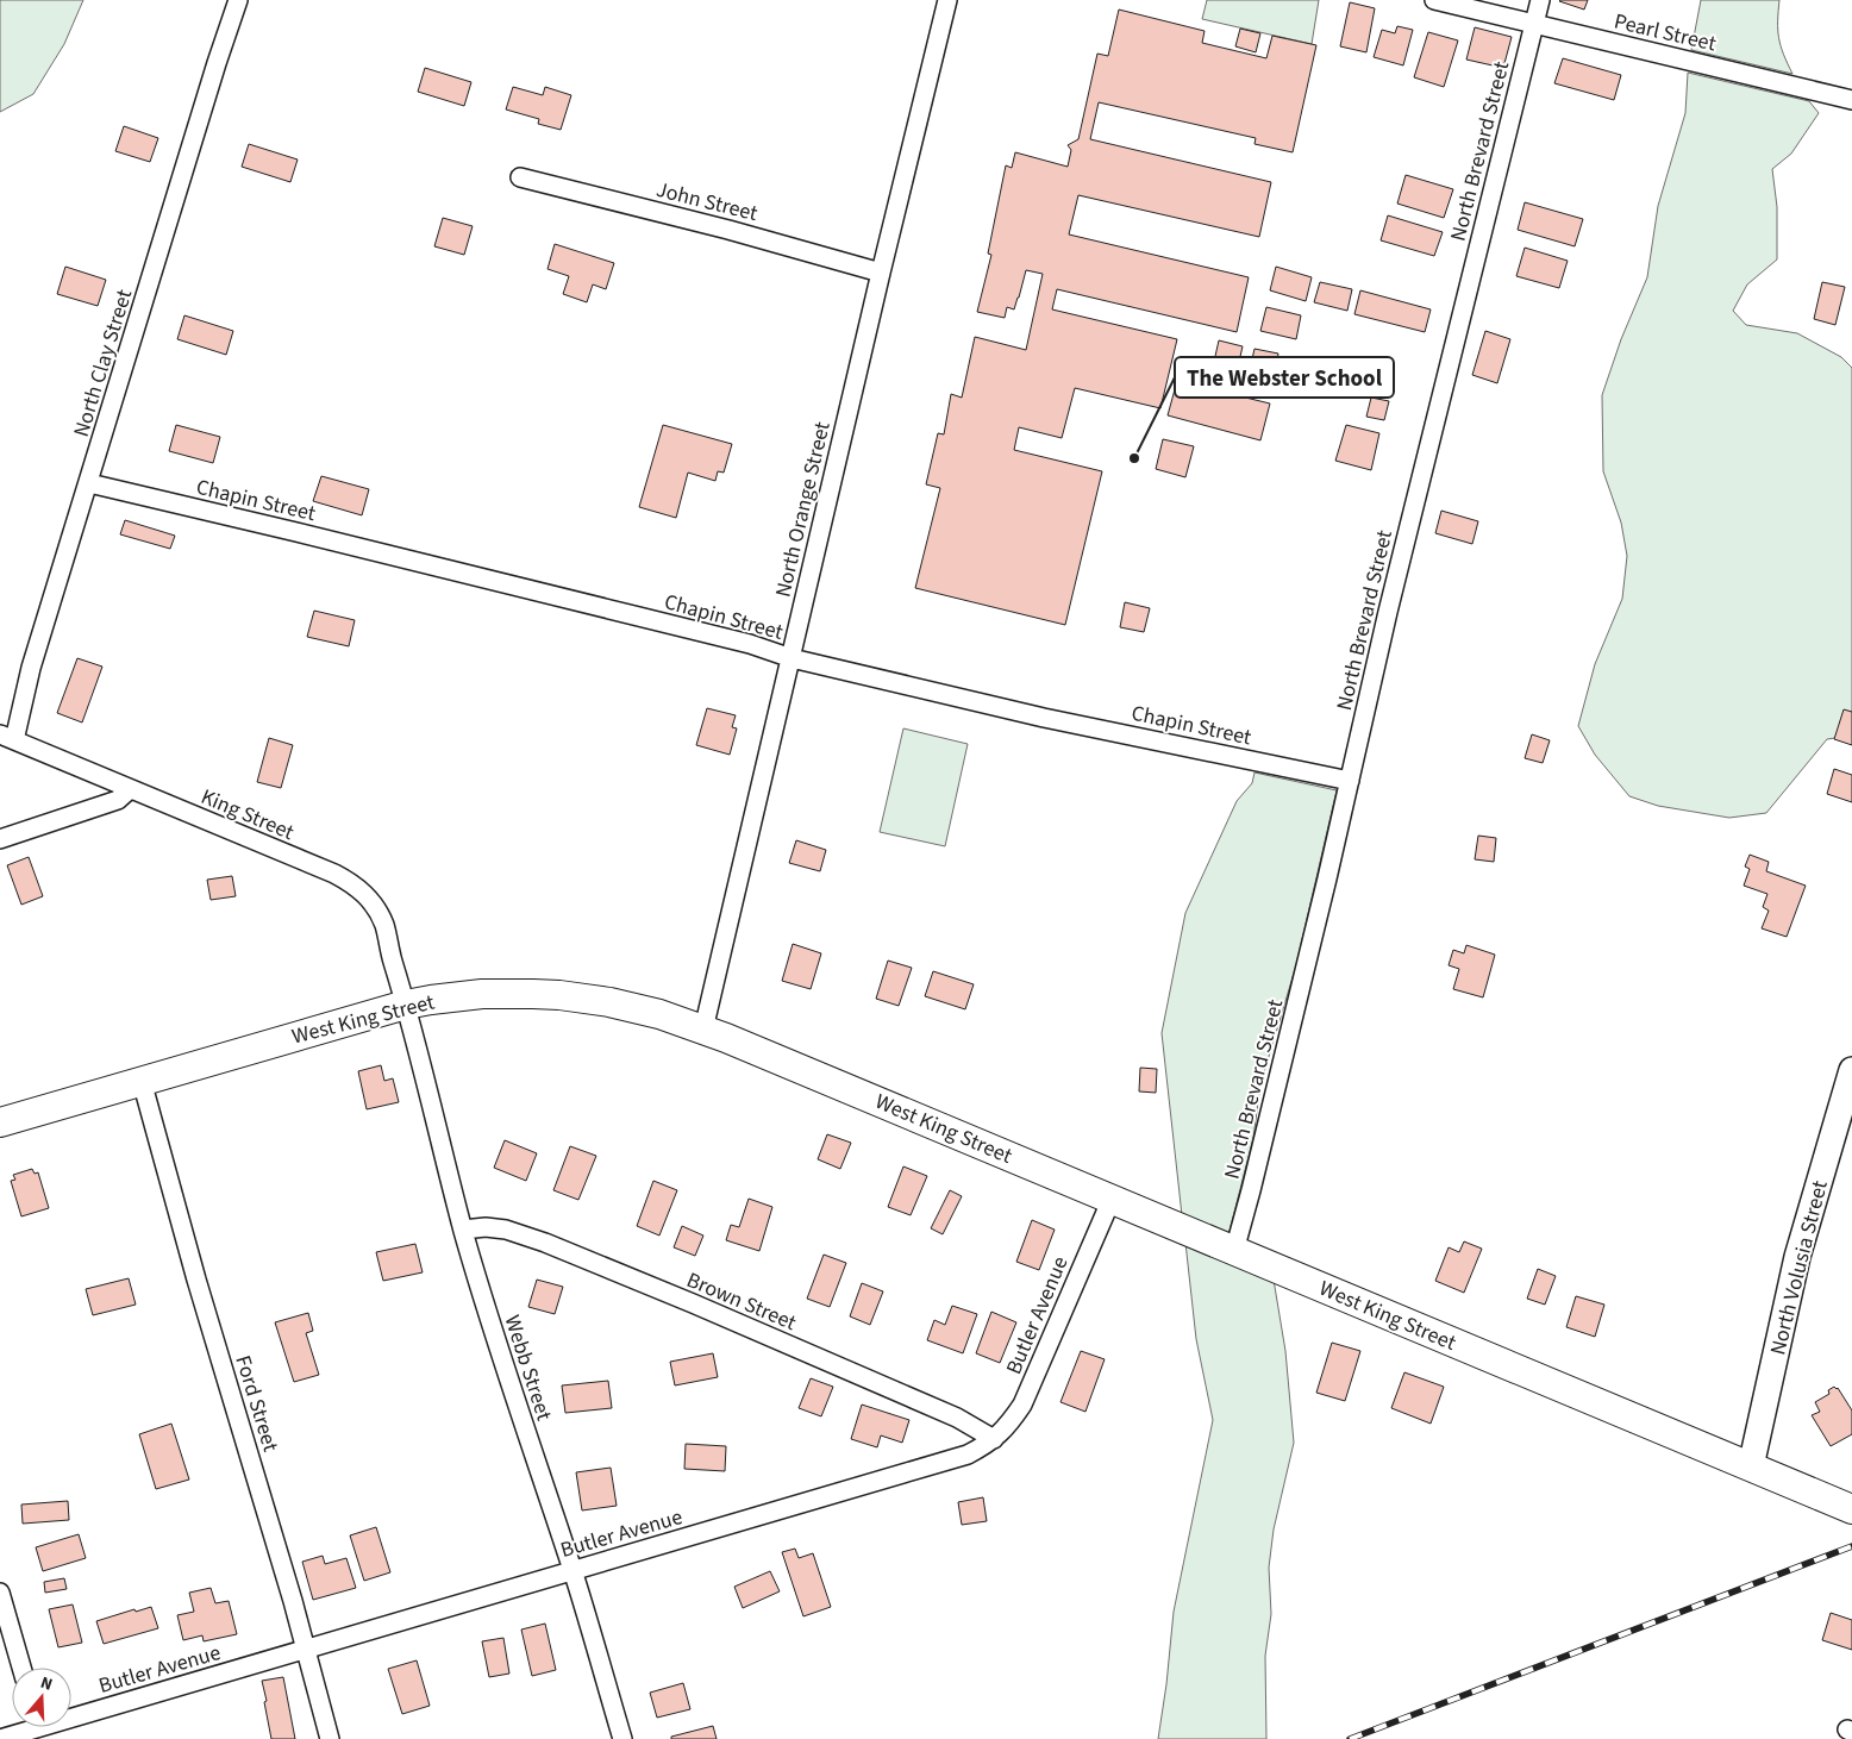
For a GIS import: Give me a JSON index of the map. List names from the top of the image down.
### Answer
{
  "streets": {
    "main road": ["West King Street", "North Volusia Street"],
    "street": [
      "Pearl Street",
      "North Brevard Street",
      "John Street",
      "North Clay Street",
      "Chapin Street",
      "North Orange Street",
      "King Street",
      "Brown Street",
      "Butler Avenue",
      "Webb Street",
      "Ford Street"
    ]
  },
  "crossings": [
    ["Pearl Street", "North Brevard Street"],
    ["North Brevard Street", "Chapin Street"],
    ["North Brevard Street", "West King Street"],
    ["John Street", "North Orange Street"],
    ["North Clay Street", "Chapin Street"],
    ["North Clay Street", "King Street"],
    ["Chapin Street", "North Orange Street"],
    ["North Orange Street", "West King Street"],
    ["King Street", "West King Street"],
    ["King Street", "Webb Street"],
    ["West King Street", "North Volusia Street"],
    ["West King Street", "Butler Avenue"],
    ["West King Street", "Webb Street"],
    ["West King Street", "Ford Street"],
    ["Brown Street", "Butler Avenue"],
    ["Brown Street", "Webb Street"],
    ["Butler Avenue", "Webb Street"],
    ["Butler Avenue", "Ford Street"]
  ],
  "places": ["The Webster School"],
  "north": "top"
}
